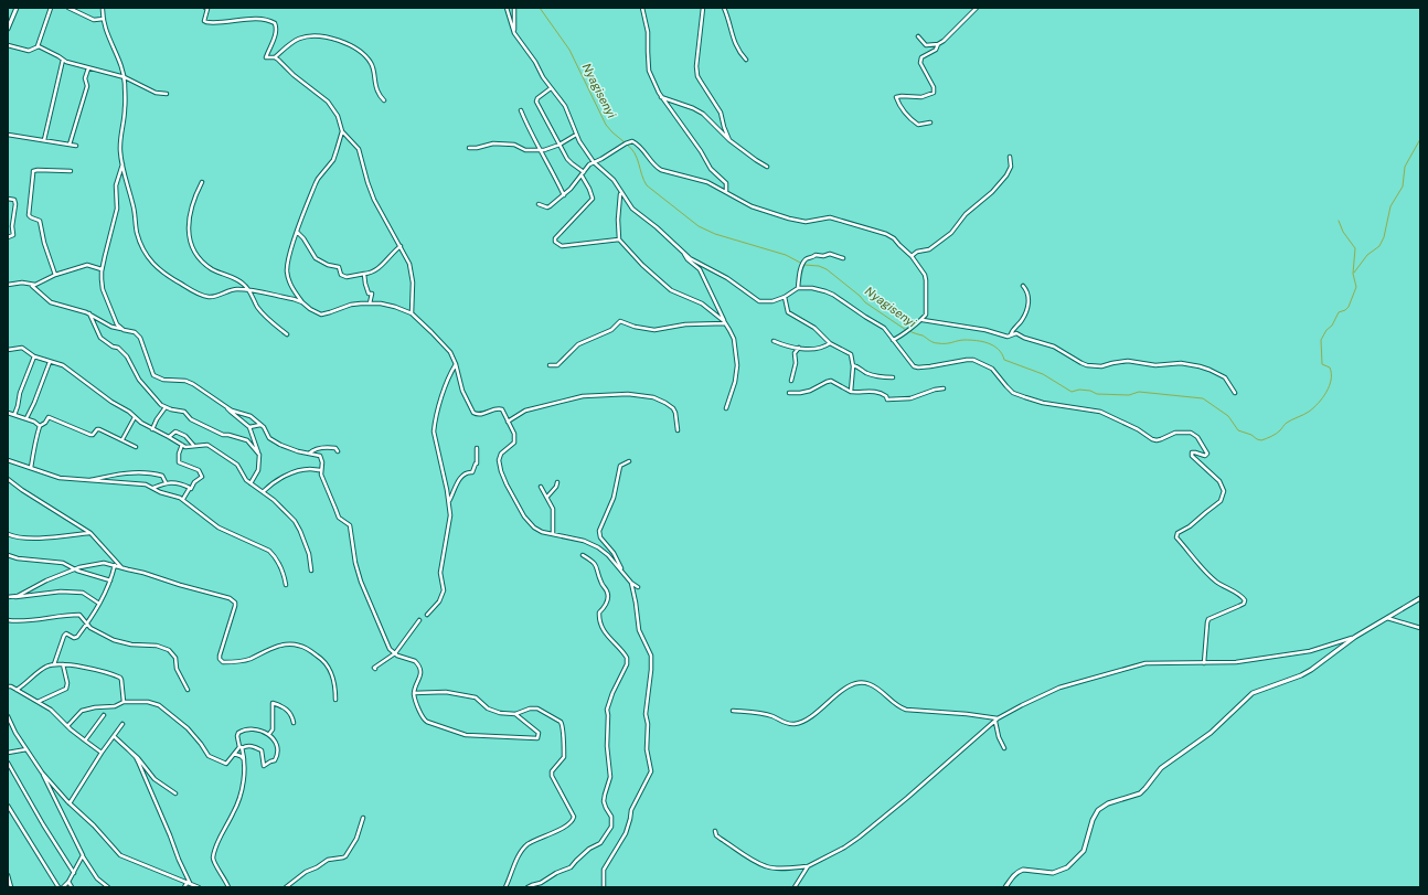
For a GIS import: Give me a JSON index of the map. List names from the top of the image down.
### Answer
{
  "water": ["Nyagisenyi"]
}
